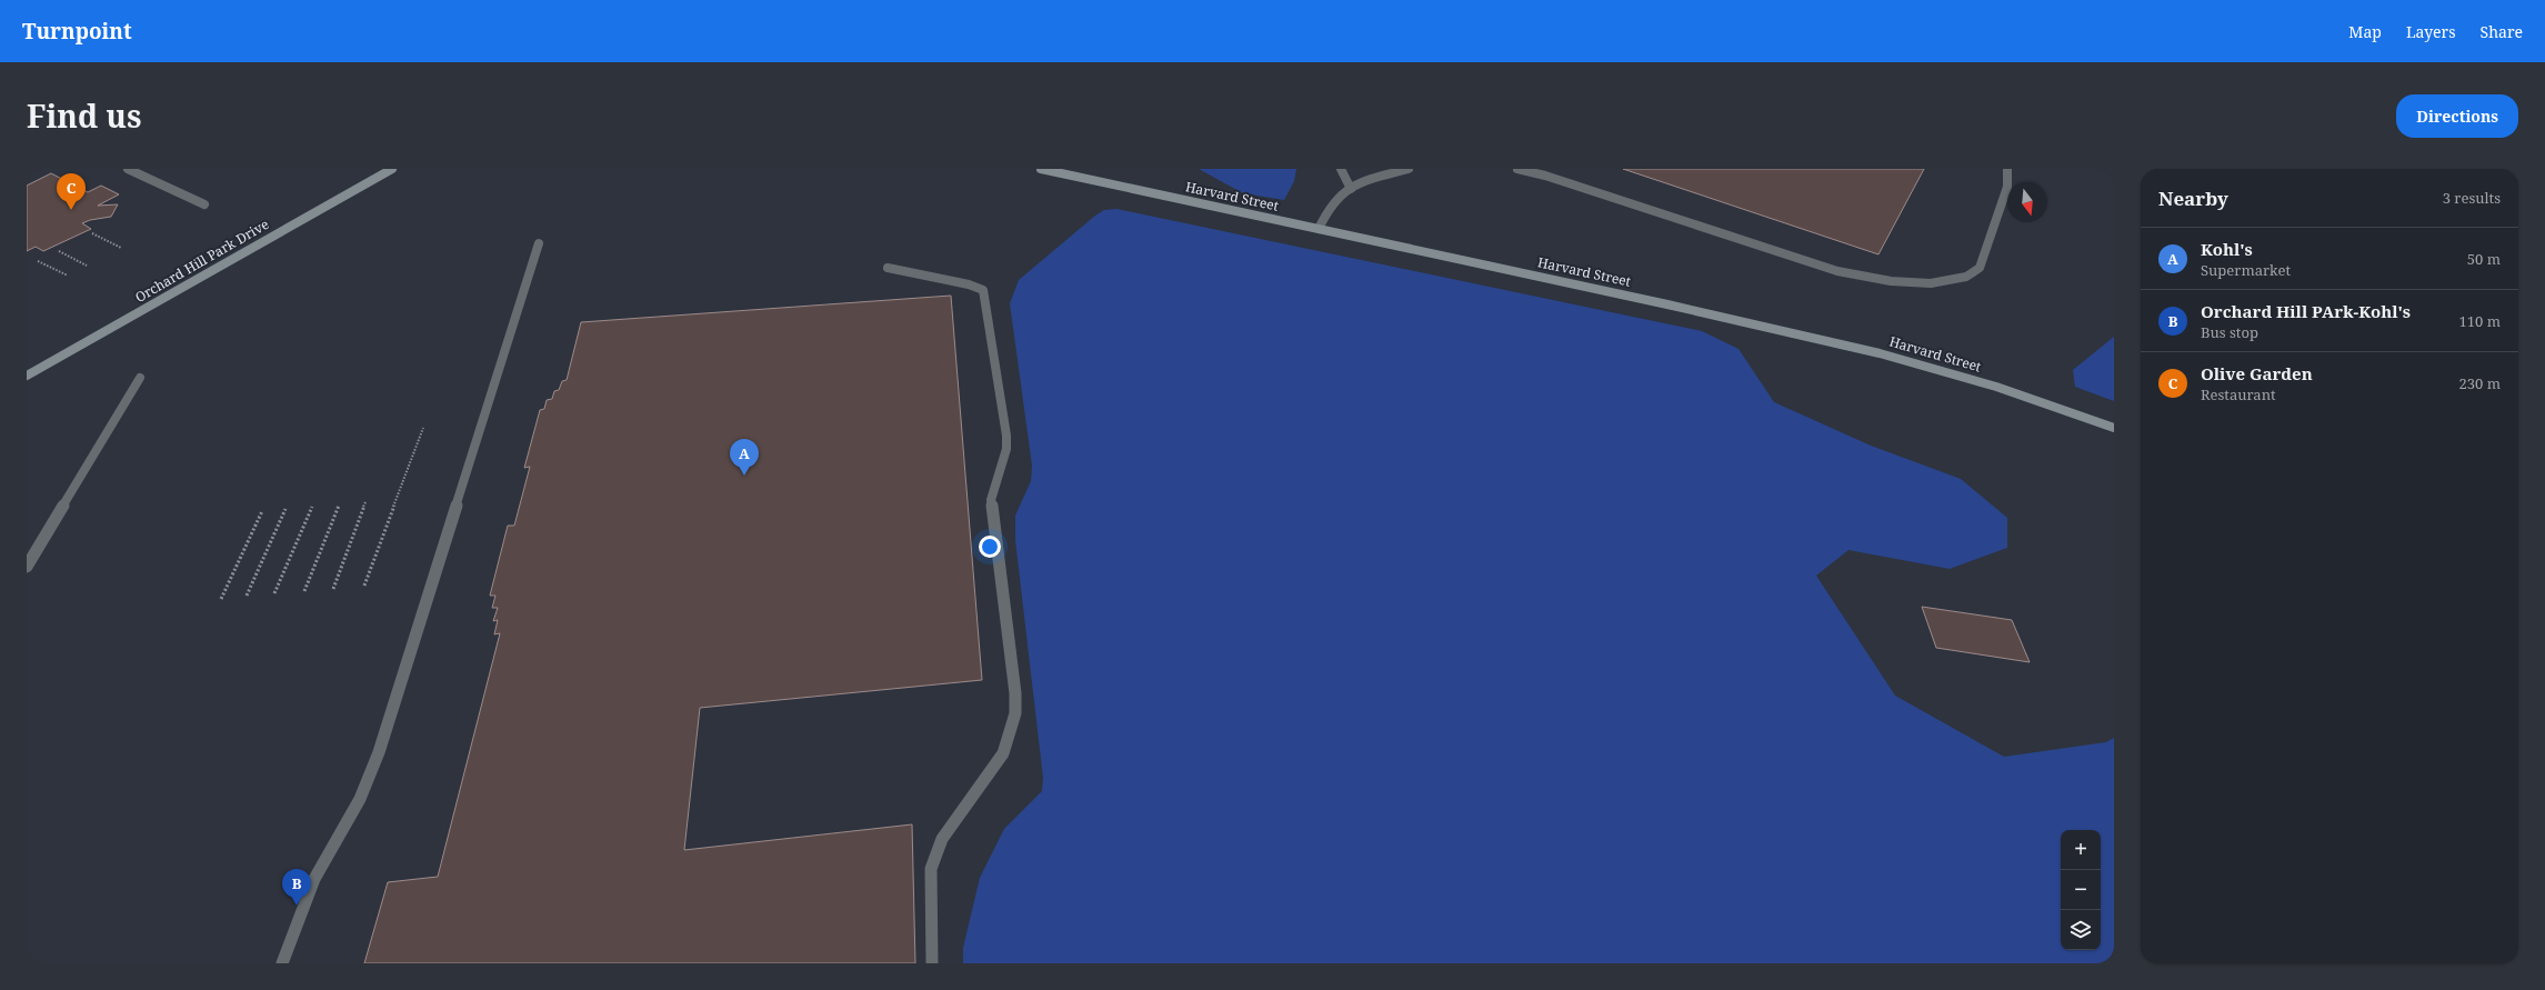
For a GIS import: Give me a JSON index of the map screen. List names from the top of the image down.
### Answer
{
  "streets": {
    "main road": ["Harvard Street", "Orchard Hill Park Drive"]
  },
  "north": "bottom",
  "page": {
    "header": "Turnpoint",
    "nav": ["Map", "Layers", "Share"],
    "title": "Find us",
    "buttons": "Directions",
    "heading": ["Nearby", "3 results"],
    "pins": ["C", "A", "B"],
    "list": [
      {
        "mark": "A",
        "name": "Kohl's",
        "note": "Supermarket",
        "value": "50 m"
      },
      {
        "mark": "B",
        "name": "Orchard Hill PArk-Kohl's",
        "note": "Bus stop",
        "value": "110 m"
      },
      {
        "mark": "C",
        "name": "Olive Garden",
        "note": "Restaurant",
        "value": "230 m"
      }
    ],
    "map_buttons": ["+", "−"]
  }
}
